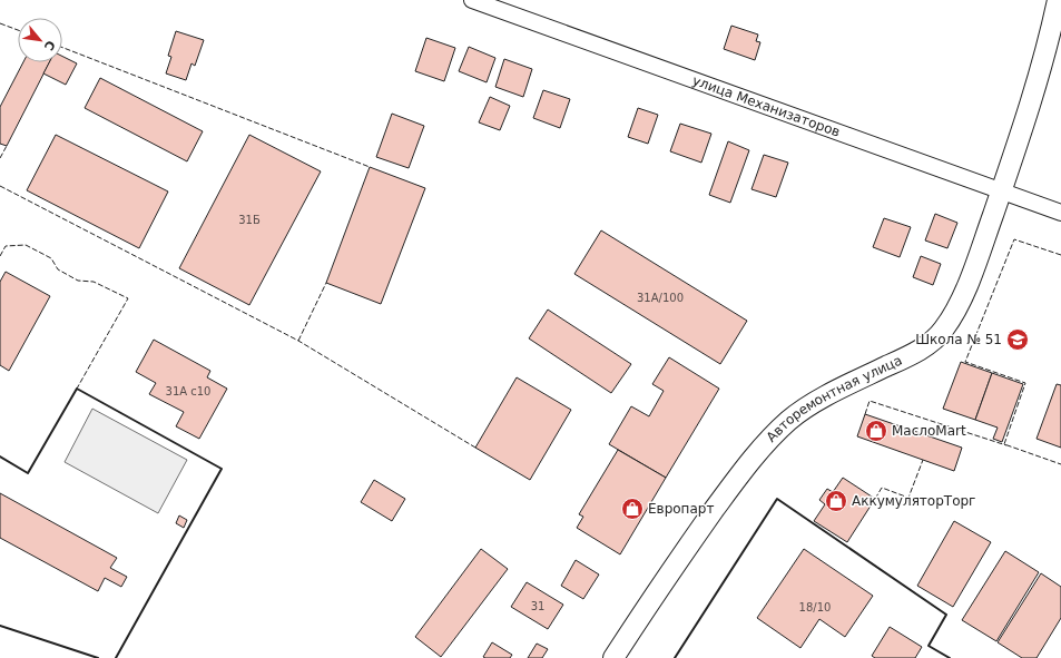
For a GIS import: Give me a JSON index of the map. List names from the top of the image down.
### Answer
{
  "streets": {
    "street": ["улица Механизаторов", "Авторемонтная улица"]
  },
  "crossings": [
    ["улица Механизаторов", "Авторемонтная улица"]
  ],
  "places": {
    "school or university": ["Школа № 51"],
    "shop": ["МаслоMart", "АккумуляторТорг", "Европарт"]
  },
  "house_numbers": [
    "31Б",
    "31А/100",
    "31А с10",
    "31",
    "18/10"
  ],
  "north": "bottom right"
}
